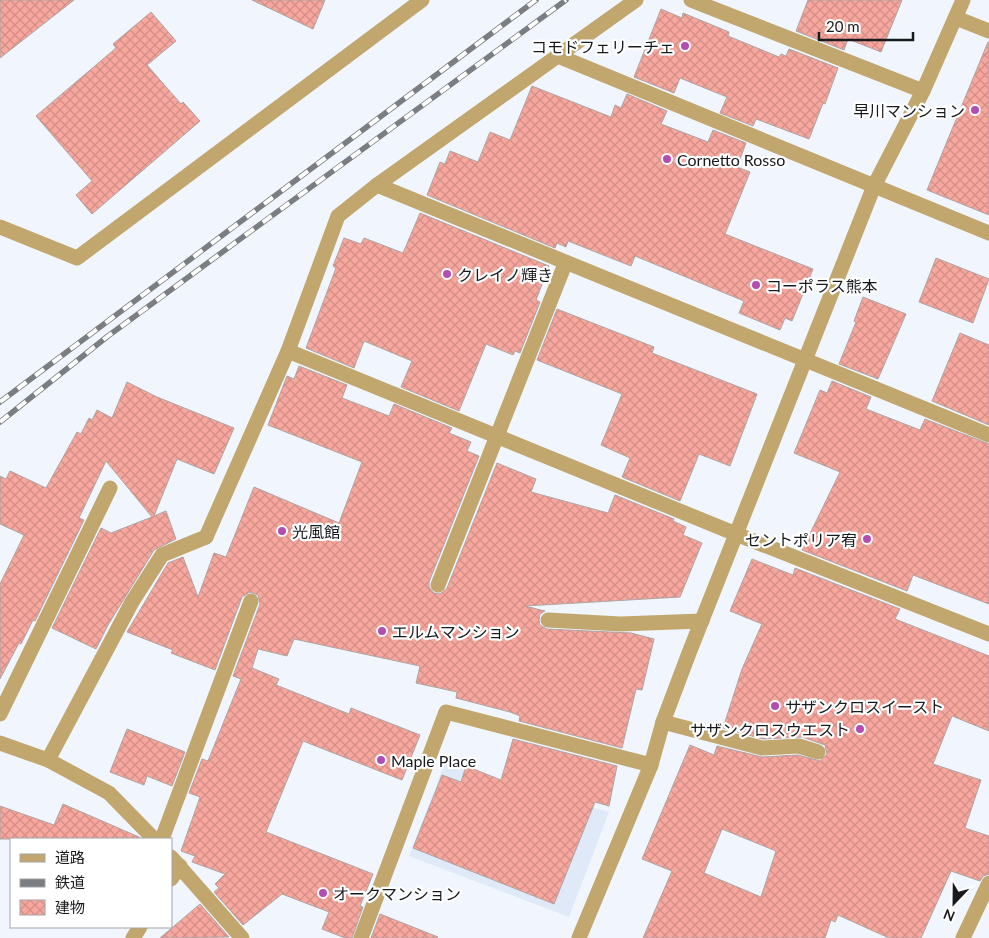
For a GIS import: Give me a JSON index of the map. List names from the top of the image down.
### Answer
{
  "places": [
    "コモドフェリーチェ",
    "早川マンション",
    "Cornetto Rosso",
    "クレイノ輝き",
    "コーポラス熊本",
    "光風館",
    "セントポリア宥",
    "エルムマンション",
    "サザンクロスイースト",
    "サザンクロスウエスト",
    "Maple Place",
    "オークマンション"
  ],
  "legend": ["道路", "鉄道", "建物"],
  "scale_bar": "20 m",
  "north": "bottom"
}
